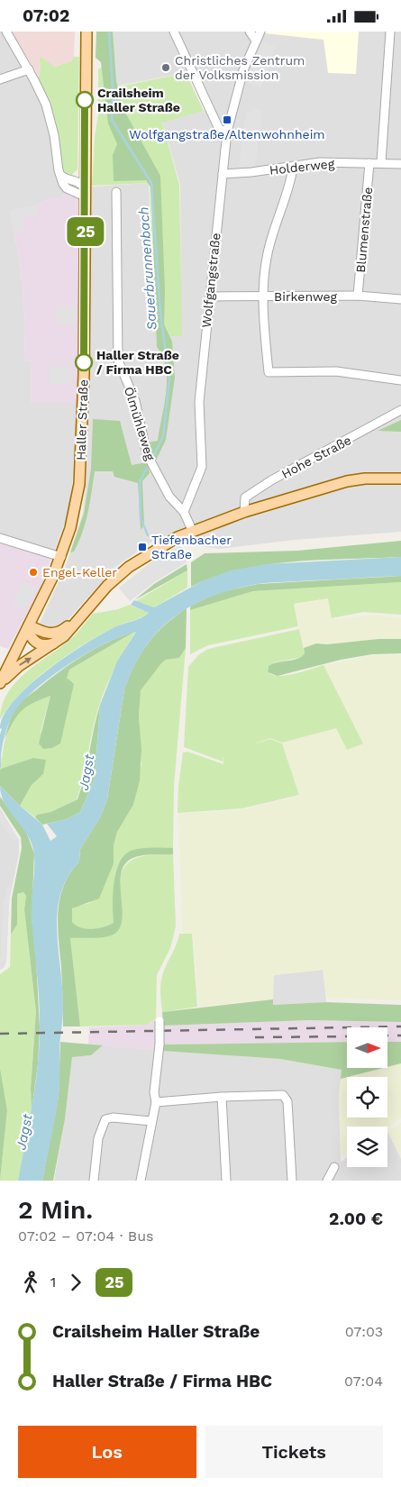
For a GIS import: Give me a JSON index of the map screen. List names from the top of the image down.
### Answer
{
  "streets": {
    "main road": ["Haller Straße"],
    "street": [
      "Holderweg",
      "Blumenstraße",
      "Wolfgangstraße",
      "Birkenweg",
      "Ölmühleweg",
      "Hohe Straße"
    ]
  },
  "crossings": [
    ["Holderweg", "Blumenstraße"],
    ["Holderweg", "Wolfgangstraße"],
    ["Blumenstraße", "Birkenweg"],
    ["Wolfgangstraße", "Birkenweg"],
    ["Wolfgangstraße", "Ölmühleweg"]
  ],
  "water": ["Sauerbrunnenbach", "Jagst"],
  "places": {
    "other": [
      "Christliches Zentrum der Volksmission",
      "Crailsheim Haller Straße",
      "Haller Straße / Firma HBC",
      "Engel-Keller"
    ],
    "transit": ["Wolfgangstraße/Altenwohnheim", "Tiefenbacher Straße"]
  },
  "lines": ["bus line 25"],
  "north": "right",
  "page": {
    "status": "07:02",
    "on_map": "25",
    "heading": ["2 Min.", "07:02 – 07:04 · Bus", "2.00 €"],
    "legs": ["1", "25"],
    "list": [
      {
        "name": "Crailsheim Haller Straße",
        "value": "07:03"
      },
      {
        "name": "Haller Straße / Firma HBC",
        "value": "07:04"
      }
    ],
    "buttons": ["Los", "Tickets"]
  }
}
